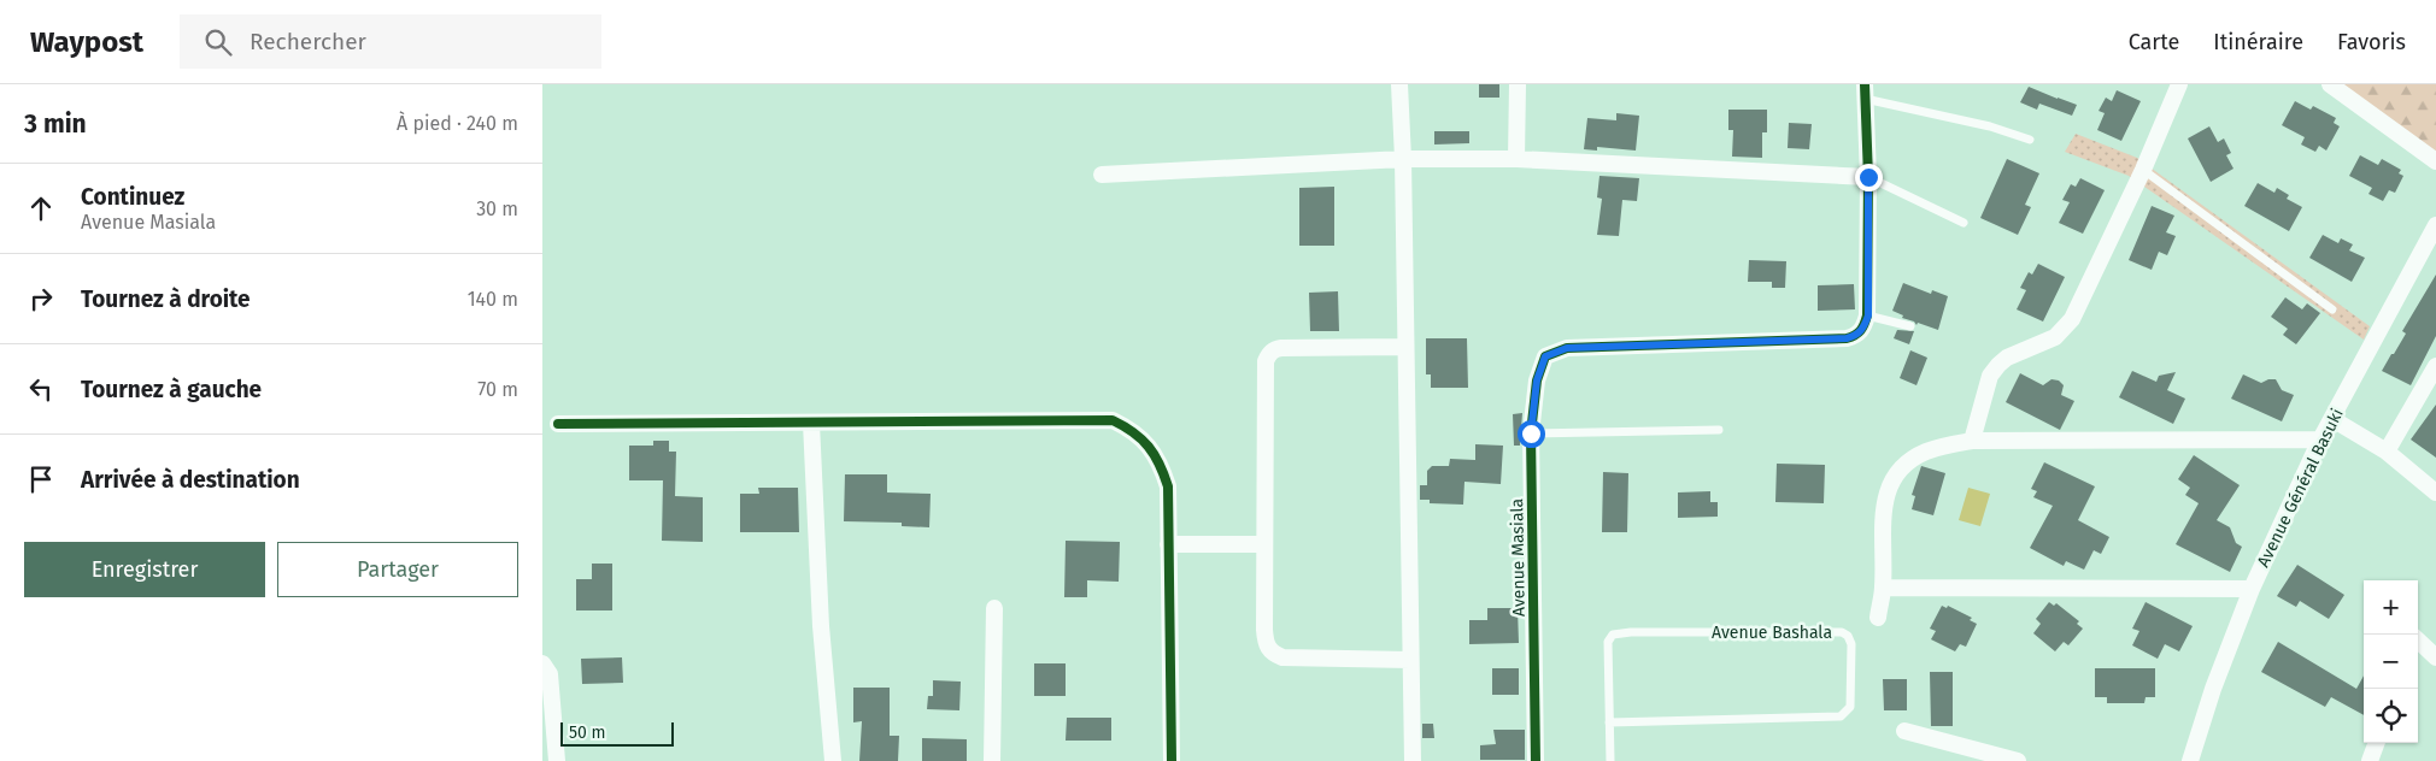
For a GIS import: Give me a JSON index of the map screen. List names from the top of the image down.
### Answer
{
  "streets": {
    "street": ["Avenue Général Basuki", "Avenue Masiala"],
    "lane": ["Avenue Bashala"]
  },
  "scale_bar": "50 m",
  "page": {
    "header": "Waypost",
    "search": "Rechercher",
    "nav": ["Carte", "Itinéraire", "Favoris"],
    "heading": ["3 min", "À pied · 240 m"],
    "list": [
      ["Continuez", "Avenue Masiala", "30 m"],
      ["Tournez à droite", "140 m"],
      ["Tournez à gauche", "70 m"],
      "Arrivée à destination"
    ],
    "buttons": ["Enregistrer", "Partager"],
    "map_buttons": ["+", "−"],
    "scale": "50 m"
  }
}
